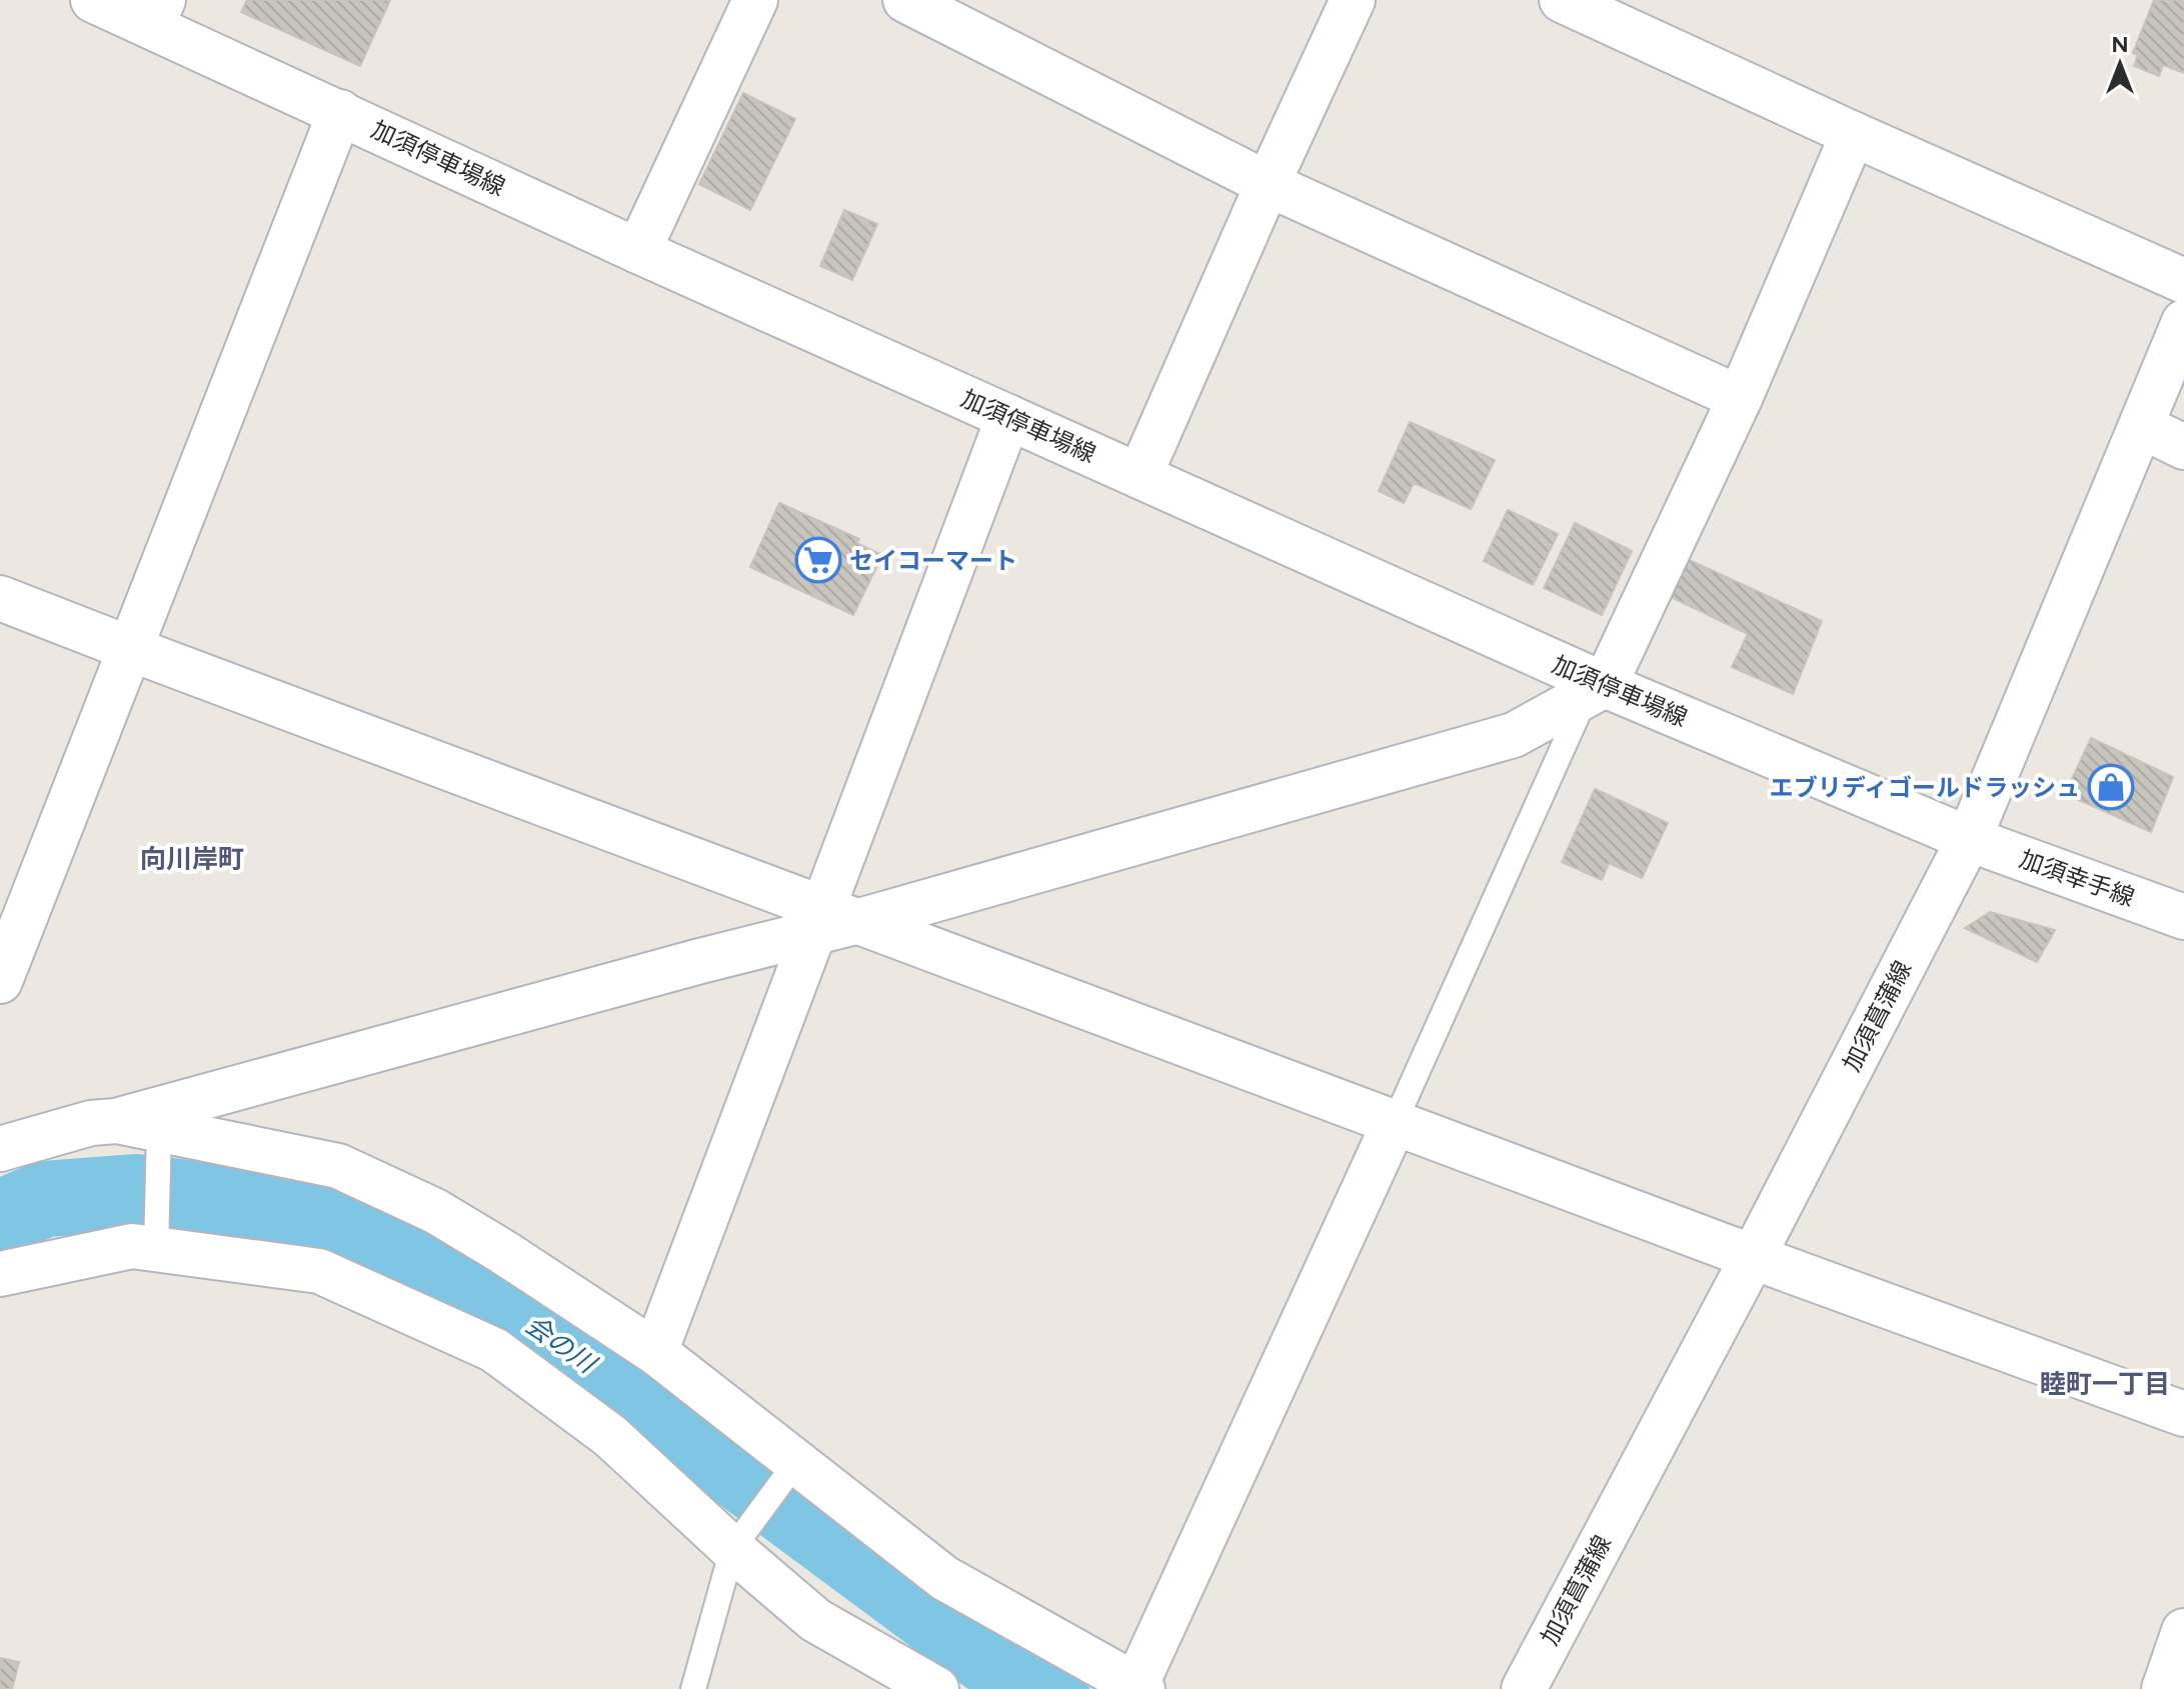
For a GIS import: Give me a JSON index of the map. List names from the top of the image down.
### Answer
{
  "streets": {
    "street": ["加須停車場線", "加須幸手線", "加須菖蒲線"]
  },
  "crossings": [
    ["加須停車場線", "加須幸手線"],
    ["加須停車場線", "加須菖蒲線"],
    ["加須幸手線", "加須菖蒲線"]
  ],
  "districts": ["向川岸町", "睦町一丁目"],
  "water": ["会の川"],
  "places": {
    "supermarket": ["セイコーマート"],
    "shop": ["エブリディゴールドラッシュ"]
  },
  "north": "top"
}
